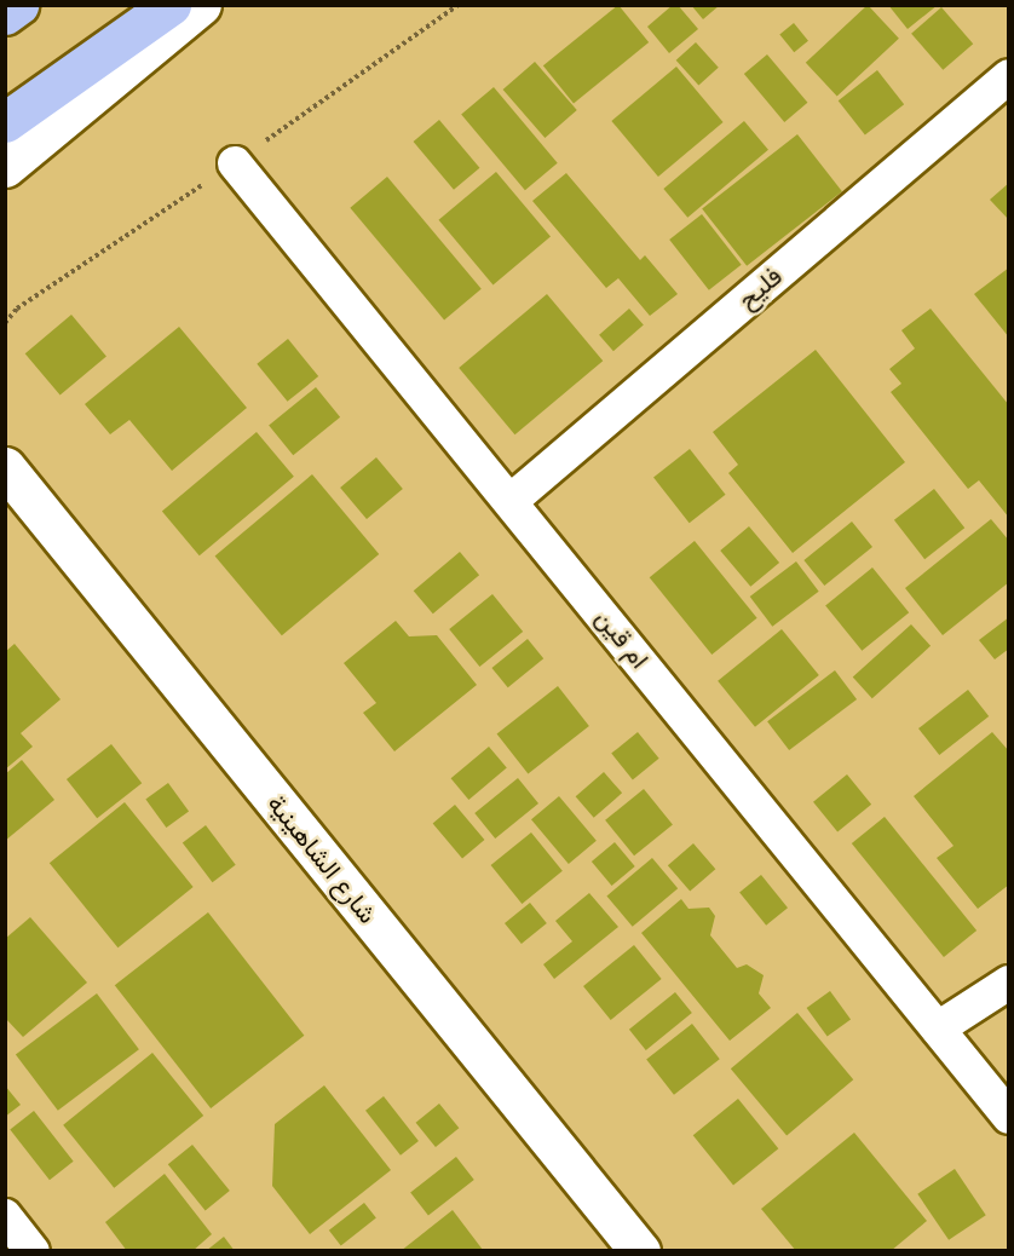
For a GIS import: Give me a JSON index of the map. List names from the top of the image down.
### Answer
{
  "streets": {
    "street": ["فليح", "ام قين", "شارع الشاهينية"]
  },
  "crossings": [
    ["فليح", "ام قين"]
  ]
}
